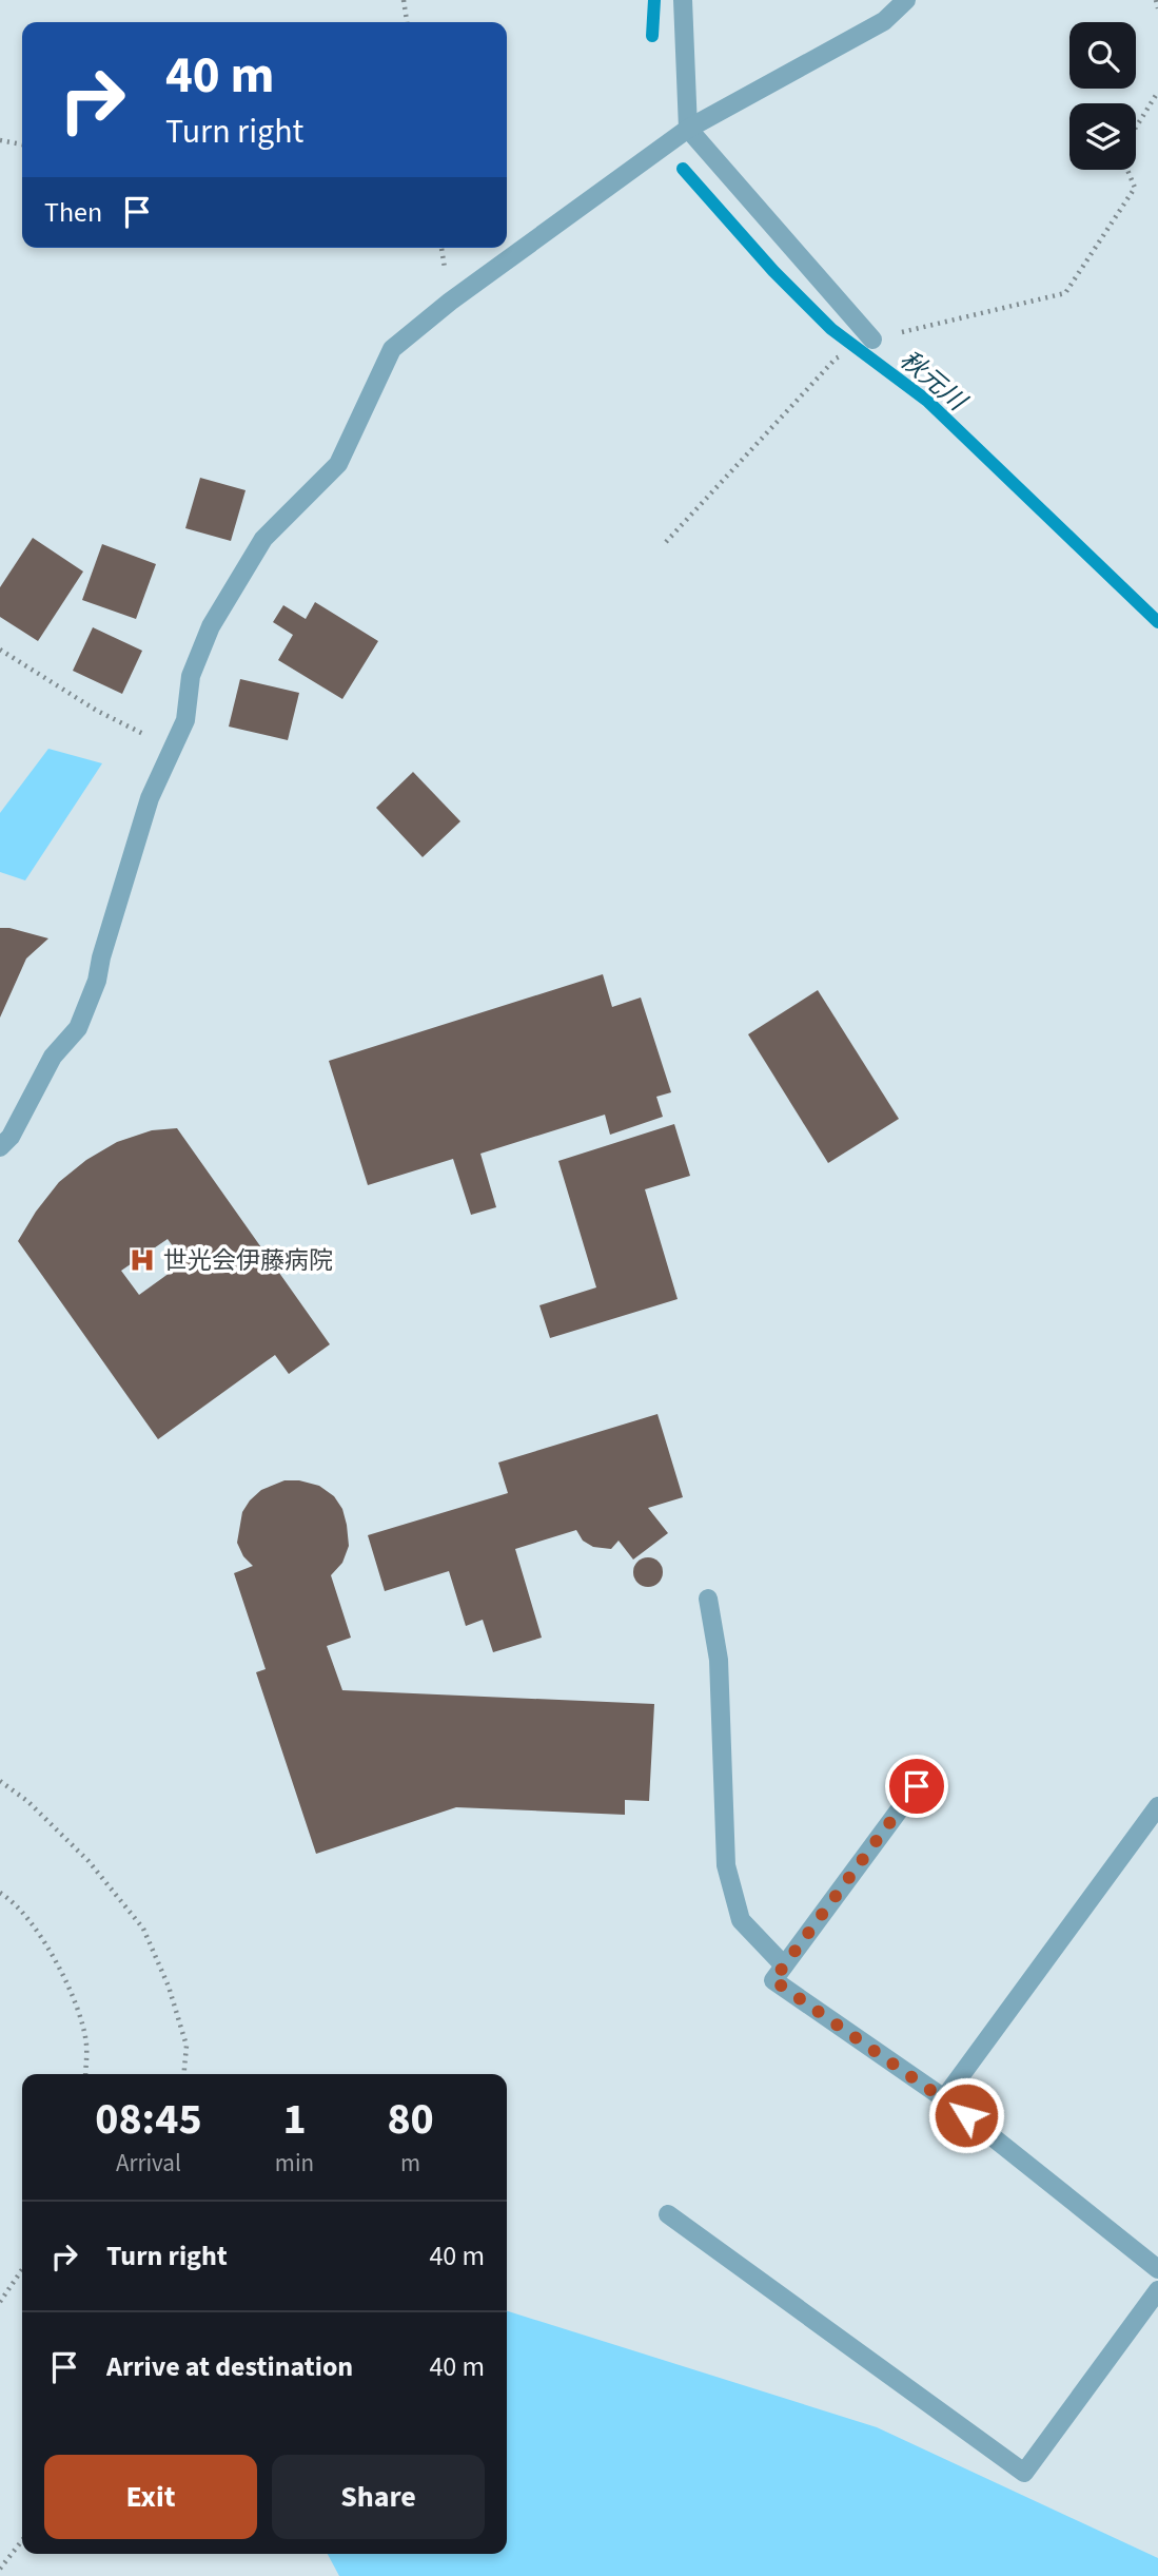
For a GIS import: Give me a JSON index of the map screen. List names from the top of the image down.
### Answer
{
  "water": ["秋元川"],
  "places": {
    "hospital": ["世光会伊藤病院"]
  },
  "page": {
    "turn": ["40 m", "Turn right"],
    "then": "Then",
    "eta": [
      "08:45",
      "Arrival",
      "1",
      "min",
      "80",
      "m"
    ],
    "list": [
      {
        "name": "Turn right",
        "value": "40 m"
      },
      {
        "name": "Arrive at destination",
        "value": "40 m"
      }
    ],
    "buttons": ["Exit", "Share"]
  }
}
